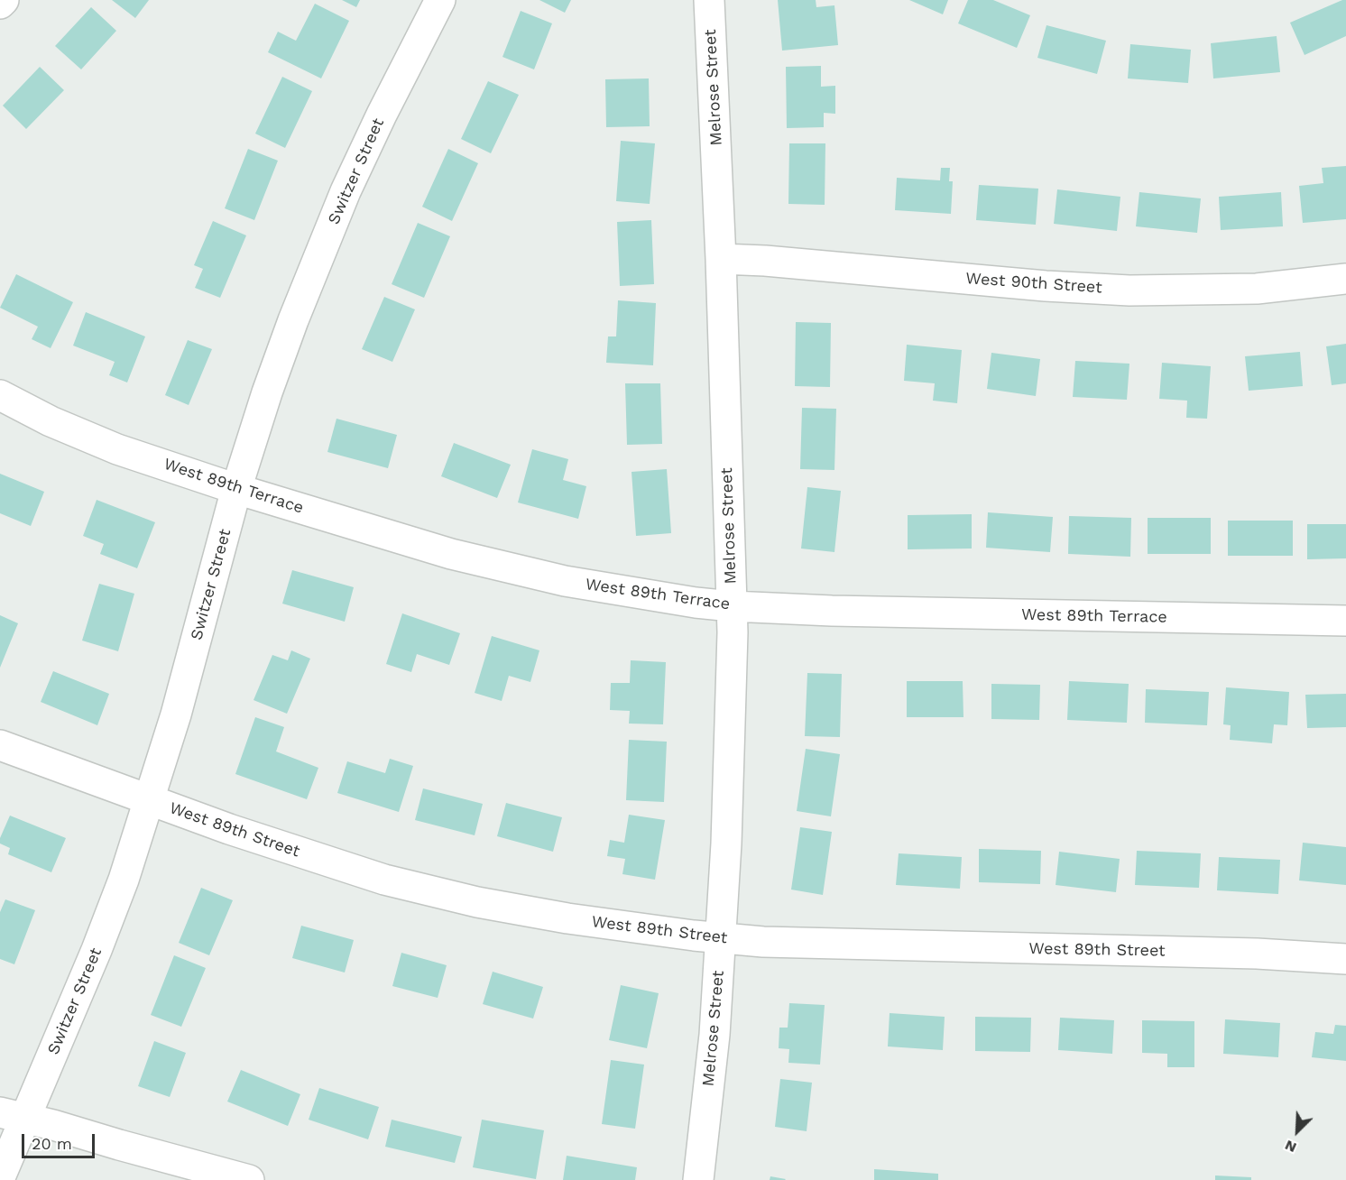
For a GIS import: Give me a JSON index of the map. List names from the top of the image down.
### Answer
{
  "streets": {
    "street": [
      "Melrose Street",
      "Switzer Street",
      "West 90th Street",
      "West 89th Terrace",
      "West 89th Street"
    ]
  },
  "crossings": [
    ["Melrose Street", "West 90th Street"],
    ["Melrose Street", "West 89th Terrace"],
    ["Melrose Street", "West 89th Street"],
    ["Switzer Street", "West 89th Terrace"],
    ["Switzer Street", "West 89th Street"]
  ],
  "scale_bar": "20 m",
  "north": "bottom left"
}
